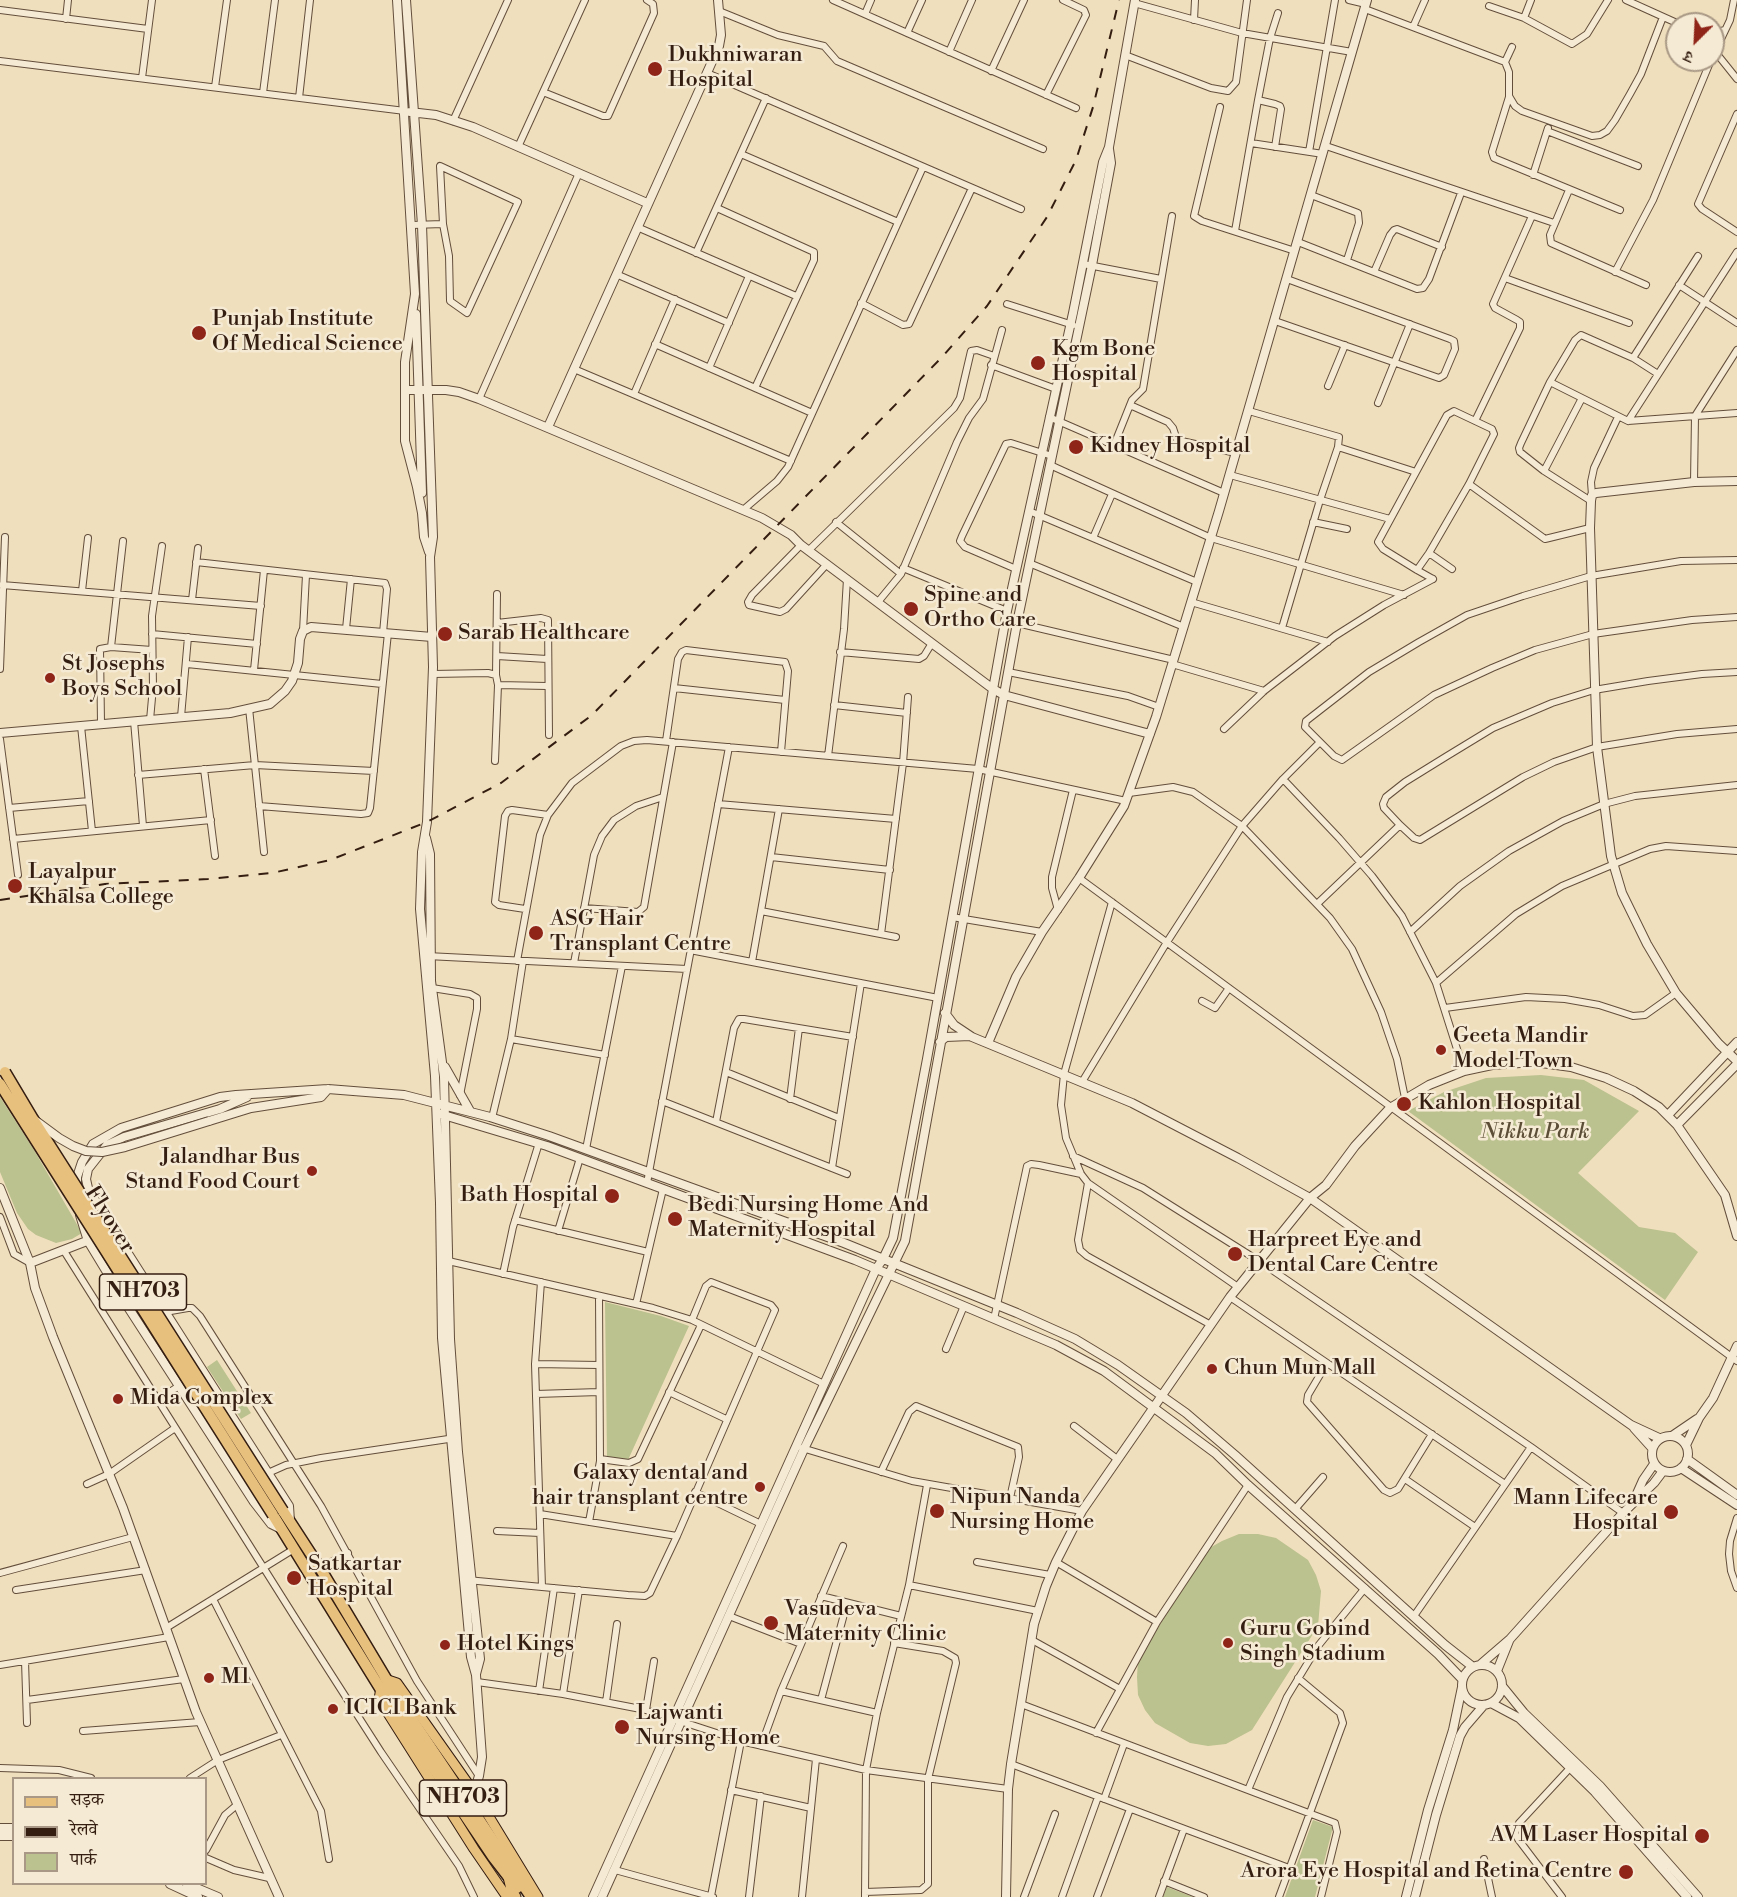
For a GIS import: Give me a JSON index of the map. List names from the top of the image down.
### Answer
{
  "streets": {
    "highway": ["Flyover", "NH703"]
  },
  "crossings": [
    ["Flyover", "NH703"]
  ],
  "parks": ["Nikku Park"],
  "places": [
    "Dukhniwaran Hospital",
    "Punjab Institute Of Medical Science",
    "Kgm Bone Hospital",
    "Kidney Hospital",
    "Spine and Ortho Care",
    "Sarab Healthcare",
    "St Josephs Boys School",
    "Layalpur Khalsa College",
    "ASG Hair Transplant Centre",
    "Geeta Mandir Model Town",
    "Kahlon Hospital",
    "Jalandhar Bus Stand Food Court",
    "Bath Hospital",
    "Bedi Nursing Home And Maternity Hospital",
    "Harpreet Eye and Dental Care Centre",
    "Chun Mun Mall",
    "Mida Complex",
    "Galaxy dental and hair transplant centre",
    "Nipun Nanda Nursing Home",
    "Mann Lifecare Hospital",
    "Satkartar Hospital",
    "Vasudeva Maternity Clinic",
    "Guru Gobind Singh Stadium",
    "Hotel Kings",
    "M1",
    "ICICI Bank",
    "Lajwanti Nursing Home",
    "AVM Laser Hospital",
    "Arora Eye Hospital and Retina Centre"
  ],
  "legend": ["सड़क", "रेलवे", "पार्क"],
  "north": "bottom left"
}
